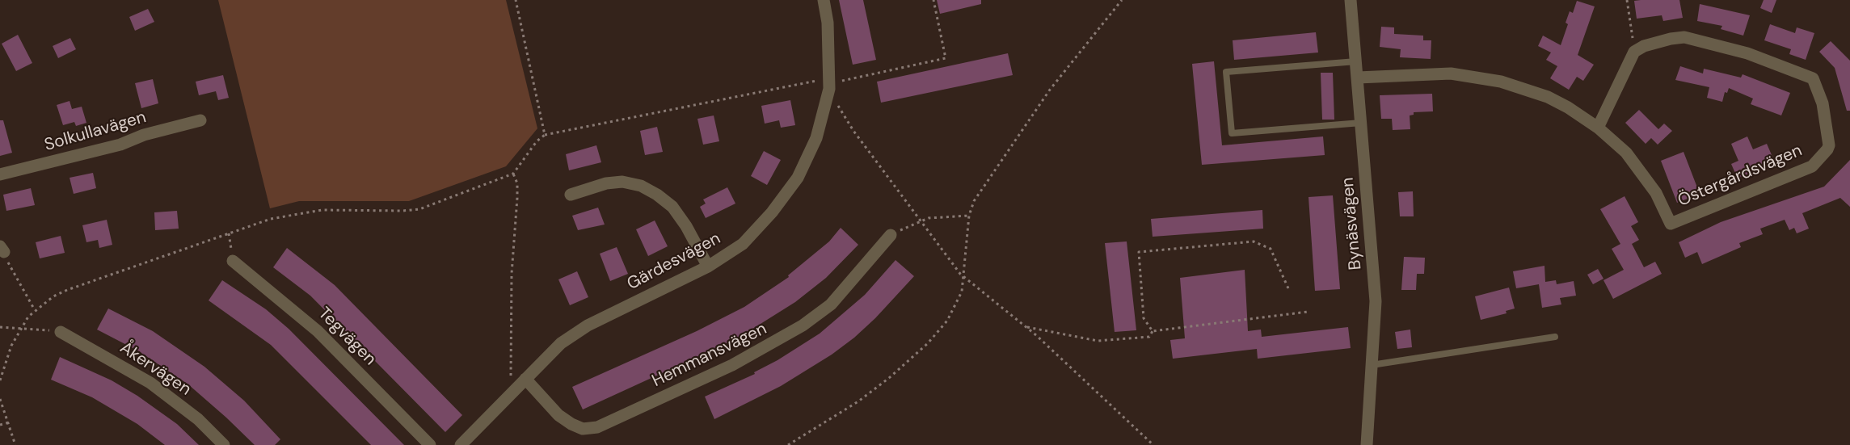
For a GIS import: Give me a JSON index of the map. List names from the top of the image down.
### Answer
{
  "streets": {
    "street": [
      "Solkullavägen",
      "Östergårdsvägen",
      "Bynäsvägen",
      "Gärdesvägen",
      "Tegvägen",
      "Hemmansvägen",
      "Åkervägen"
    ]
  },
  "crossings": [
    ["Östergårdsvägen", "Bynäsvägen"],
    ["Gärdesvägen", "Hemmansvägen"]
  ]
}
